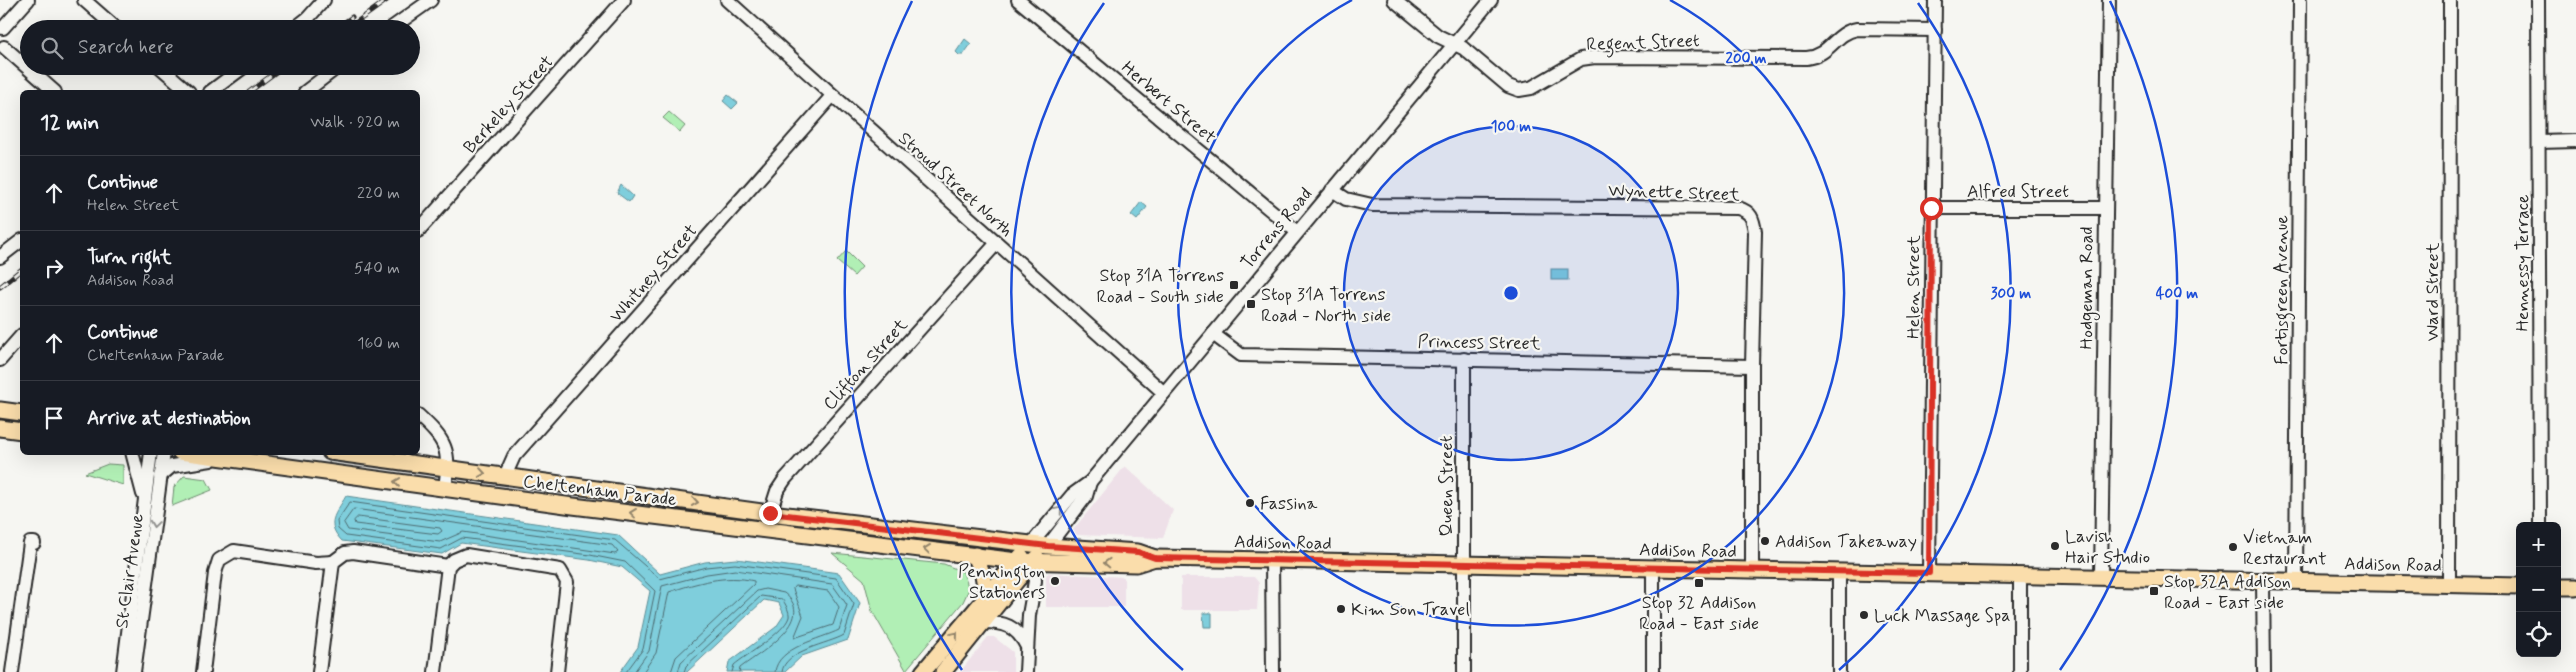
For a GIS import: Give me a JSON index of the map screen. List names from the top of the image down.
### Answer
{
  "streets": {
    "main road": ["Torrens Road", "Cheltenham Parade", "Addison Road"],
    "street": [
      "Regent Street",
      "Herbert Street",
      "Berkeley Street",
      "Stroud Street North",
      "Alfred Street",
      "Wynette Street",
      "Hennessy Terrace",
      "Whitney Street",
      "Helen Street",
      "Hodgeman Road",
      "Fortisgreen Avenue",
      "Ward Street",
      "Princess Street",
      "Clifton Street",
      "Queen Street",
      "St Clair Avenue"
    ]
  },
  "crossings": [
    ["Regent Street", "Torrens Road"],
    ["Regent Street", "Helen Street"],
    ["Herbert Street", "Torrens Road"],
    ["Stroud Street North", "Torrens Road"],
    ["Stroud Street North", "Whitney Street"],
    ["Stroud Street North", "Clifton Street"],
    ["Alfred Street", "Helen Street"],
    ["Alfred Street", "Hodgeman Road"],
    ["Wynette Street", "Torrens Road"],
    ["Wynette Street", "Princess Street"],
    ["Wynette Street", "Addison Road"],
    ["Torrens Road", "Princess Street"],
    ["Torrens Road", "Cheltenham Parade"],
    ["Torrens Road", "Addison Road"],
    ["Whitney Street", "Cheltenham Parade"],
    ["Helen Street", "Addison Road"],
    ["Hodgeman Road", "Addison Road"],
    ["Fortisgreen Avenue", "Addison Road"],
    ["Ward Street", "Addison Road"],
    ["Princess Street", "Queen Street"],
    ["Clifton Street", "Cheltenham Parade"],
    ["Queen Street", "Addison Road"],
    ["Cheltenham Parade", "Addison Road"]
  ],
  "places": {
    "transit": [
      "Stop 31A Torrens Road - South side",
      "Stop 31A Torrens Road - North side",
      "Stop 32 Addison Road - East side",
      "Stop 32A Addison Road - East side"
    ],
    "other": [
      "Fassina",
      "Addison Takeaway",
      "Lavish Hair Studio",
      "Vietnam Restaurant",
      "Pennington Stationers",
      "Kim Son Travel",
      "Luck Massage Spa"
    ]
  },
  "page": {
    "search": "Search here",
    "heading": ["12 min", "Walk · 920 m"],
    "list": [
      ["Continue", "Helen Street", "220 m"],
      ["Turn right", "Addison Road", "540 m"],
      ["Continue", "Cheltenham Parade", "160 m"],
      "Arrive at destination"
    ],
    "map_buttons": ["+", "−"]
  },
  "rings": [
    "200 m",
    "100 m",
    "300 m",
    "400 m"
  ]
}
